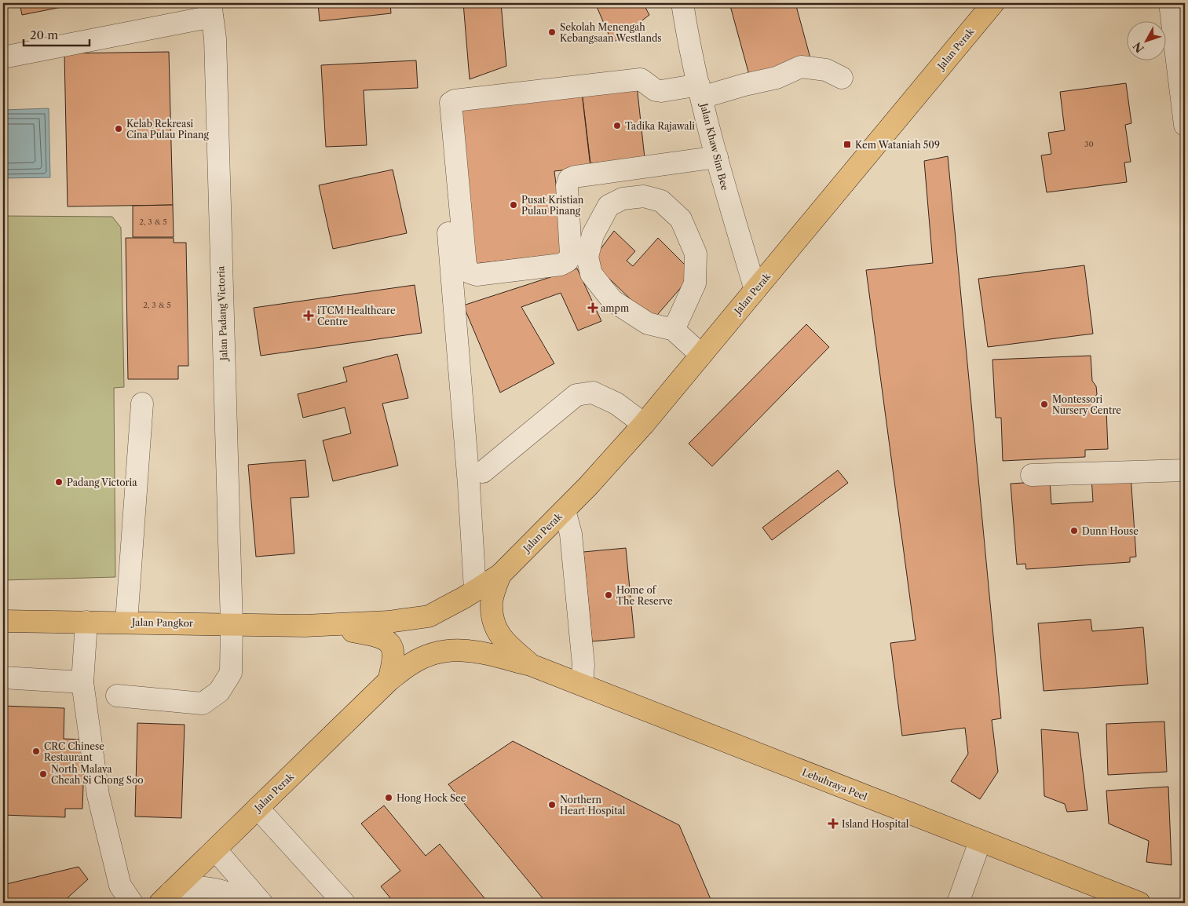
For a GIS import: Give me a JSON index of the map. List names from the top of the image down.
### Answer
{
  "streets": {
    "main road": ["Jalan Perak", "Jalan Pangkor", "Lebuhraya Peel"],
    "street": ["Jalan Khaw Sim Bee", "Jalan Padang Victoria"]
  },
  "crossings": [
    ["Jalan Perak", "Jalan Khaw Sim Bee"],
    ["Jalan Perak", "Jalan Pangkor"],
    ["Jalan Perak", "Lebuhraya Peel"],
    ["Jalan Padang Victoria", "Jalan Pangkor"],
    ["Jalan Pangkor", "Lebuhraya Peel"]
  ],
  "places": {
    "other": [
      "Sekolah Menengah Kebangsaan Westlands",
      "Tadika Rajawali",
      "Kelab Rekreasi Cina Pulau Pinang",
      "Pusat Kristian Pulau Pinang",
      "Montessori Nursery Centre",
      "Padang Victoria",
      "Dunn House",
      "Home of The Reserve",
      "CRC Chinese Restaurant",
      "North Malaya Cheah Si Chong Soo",
      "Hong Hock See",
      "Northern Heart Hospital"
    ],
    "transit": ["Kem Wataniah 509"],
    "health": ["ampm", "iTCM Healthcare Centre", "Island Hospital"]
  },
  "house_numbers": ["30", "2, 3 & 5", "2, 3 & 5"],
  "scale_bar": "20 m",
  "north": "bottom left"
}
